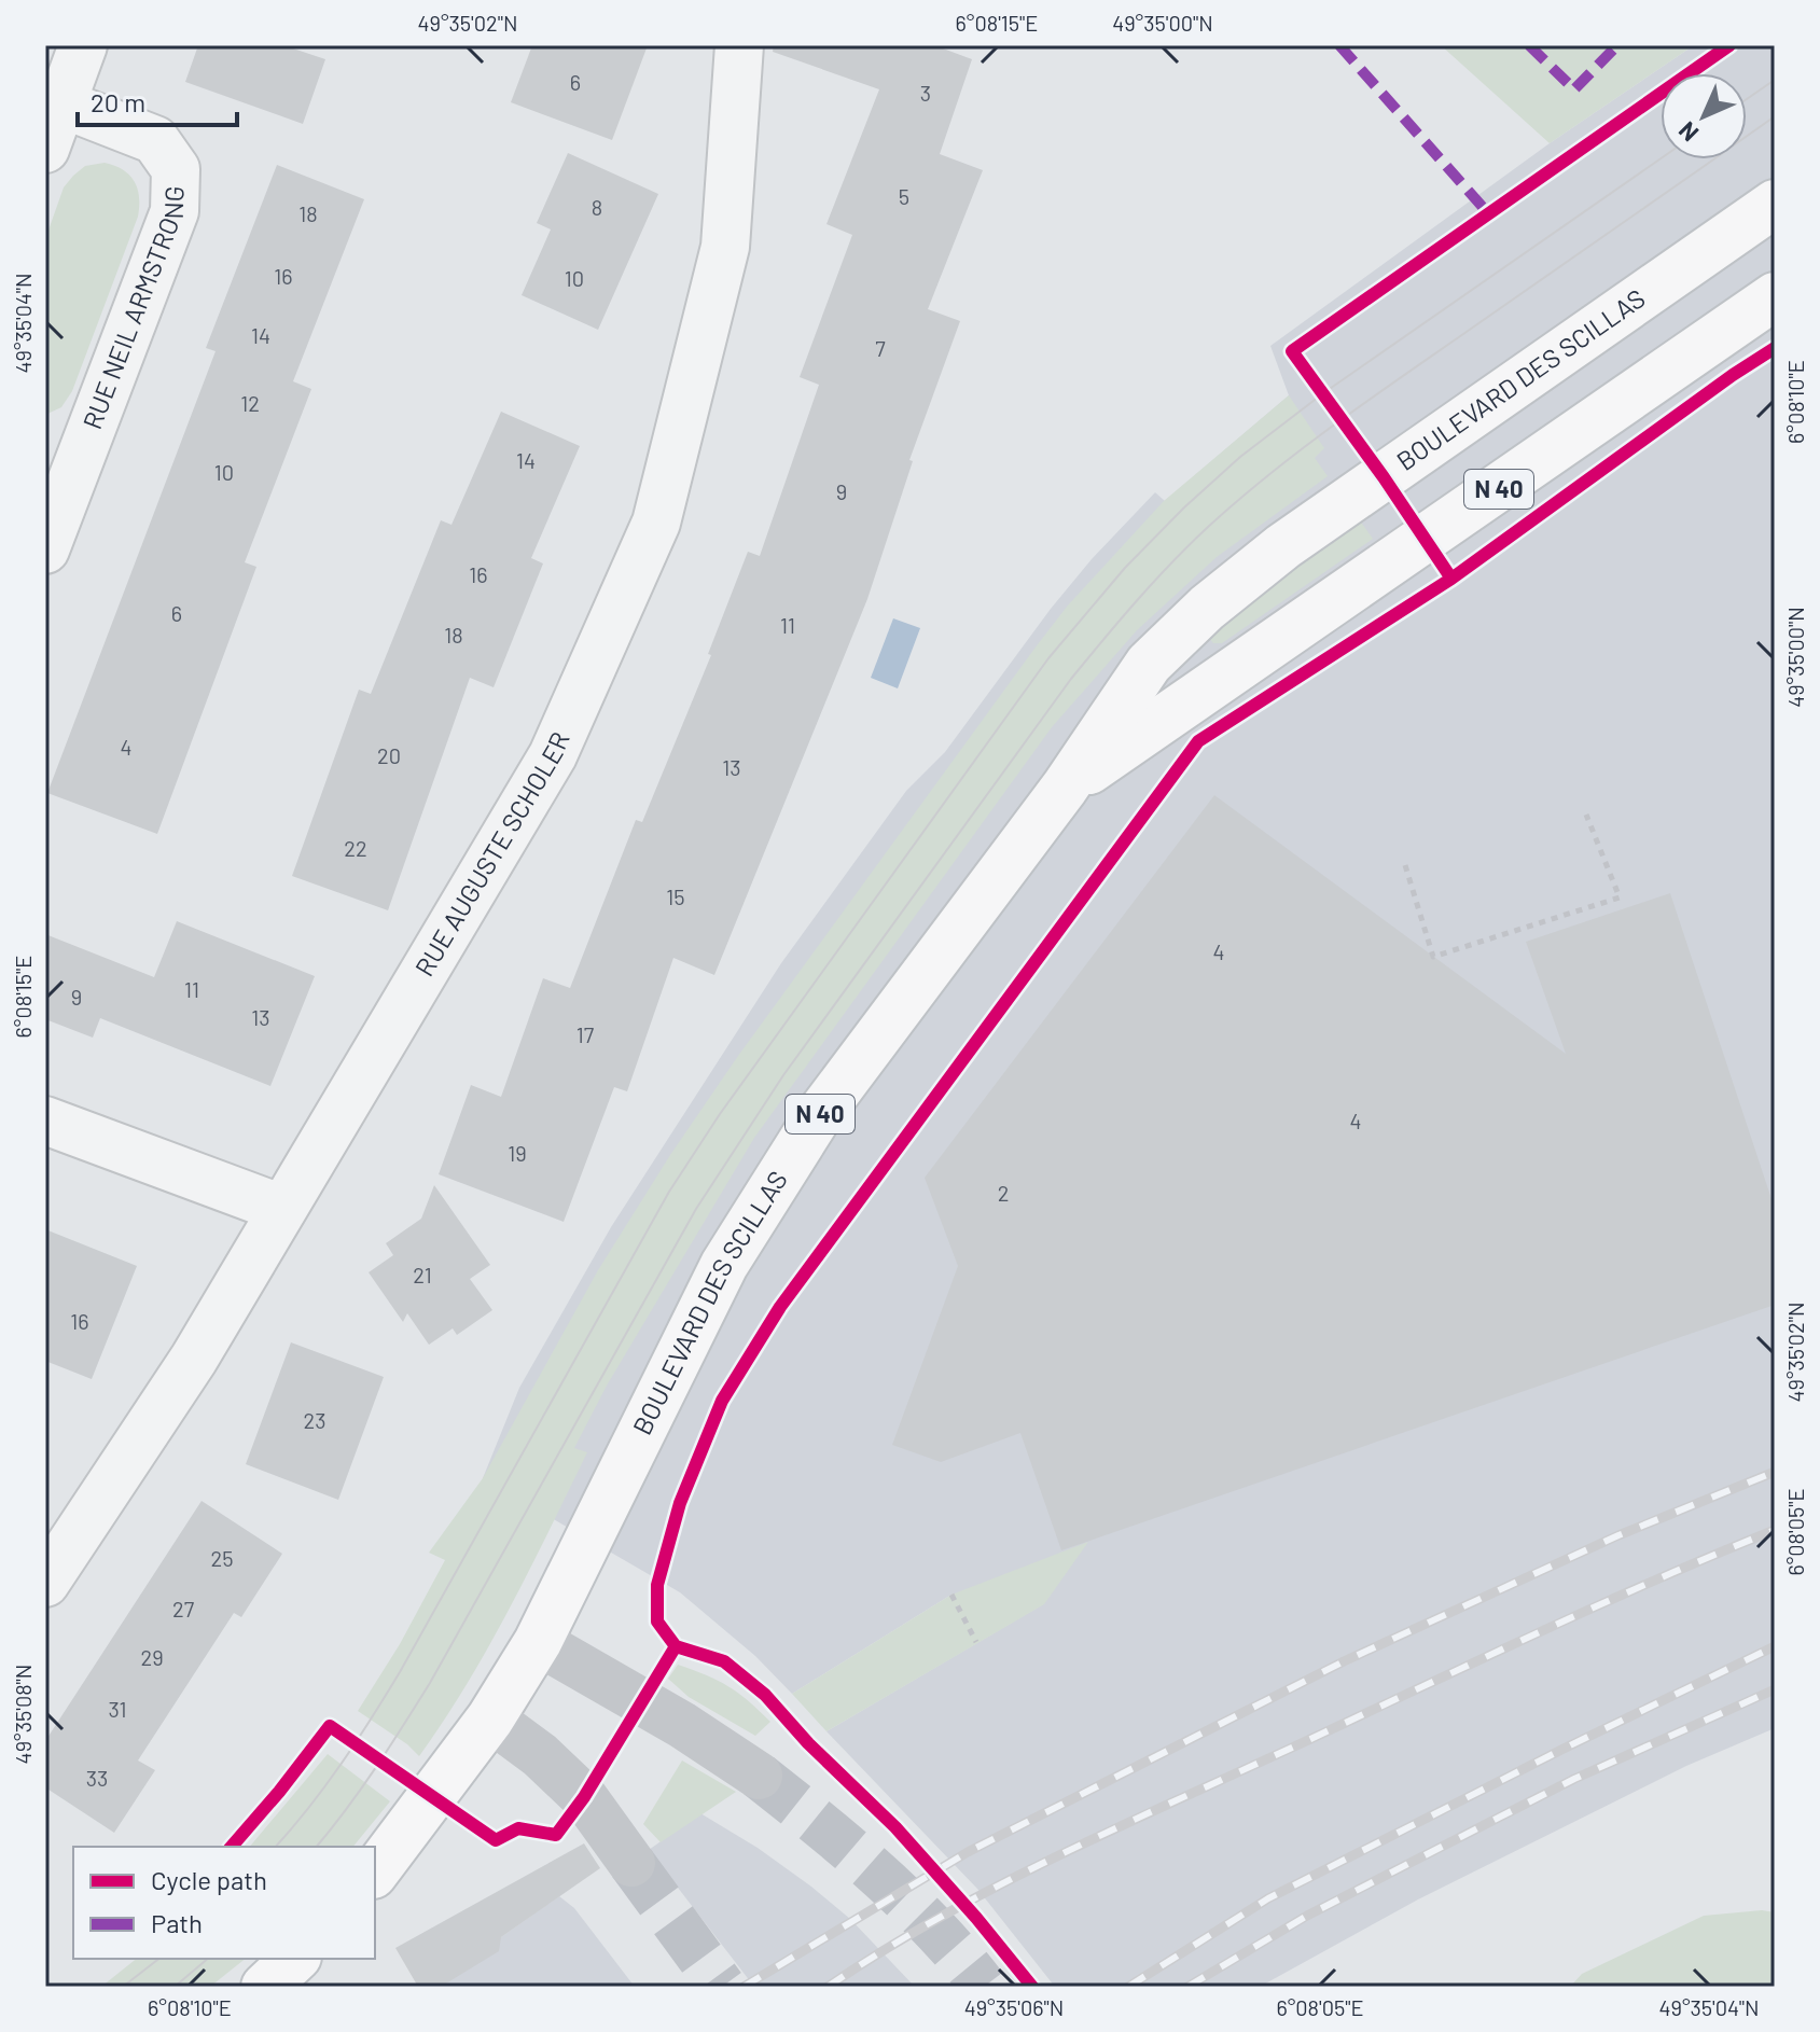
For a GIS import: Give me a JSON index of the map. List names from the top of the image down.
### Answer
{
  "streets": {
    "main road": ["BOULEVARD DES SCILLAS", "N 40"],
    "street": ["RUE NEIL ARMSTRONG", "RUE AUGUSTE SCHOLER"]
  },
  "crossings": [
    ["BOULEVARD DES SCILLAS", "N 40"]
  ],
  "house_numbers": [
    "6",
    "3",
    "5",
    "8",
    "18",
    "16",
    "10",
    "14",
    "7",
    "12",
    "14",
    "10",
    "9",
    "16",
    "6",
    "11",
    "18",
    "4",
    "20",
    "13",
    "22",
    "15",
    "4",
    "11",
    "9",
    "13",
    "17",
    "4",
    "19",
    "2",
    "21",
    "16",
    "23",
    "25",
    "27",
    "29",
    "31",
    "33"
  ],
  "legend": ["Cycle path", "Path"],
  "scale_bar": "20 m",
  "north": "bottom left",
  "coordinates": [
    "49°35'02\"N",
    "6°08'15\"E",
    "49°35'00\"N",
    "49°35'04\"N",
    "6°08'10\"E",
    "6°08'05\"E",
    "49°35'08\"N",
    "49°35'06\"N"
  ]
}
